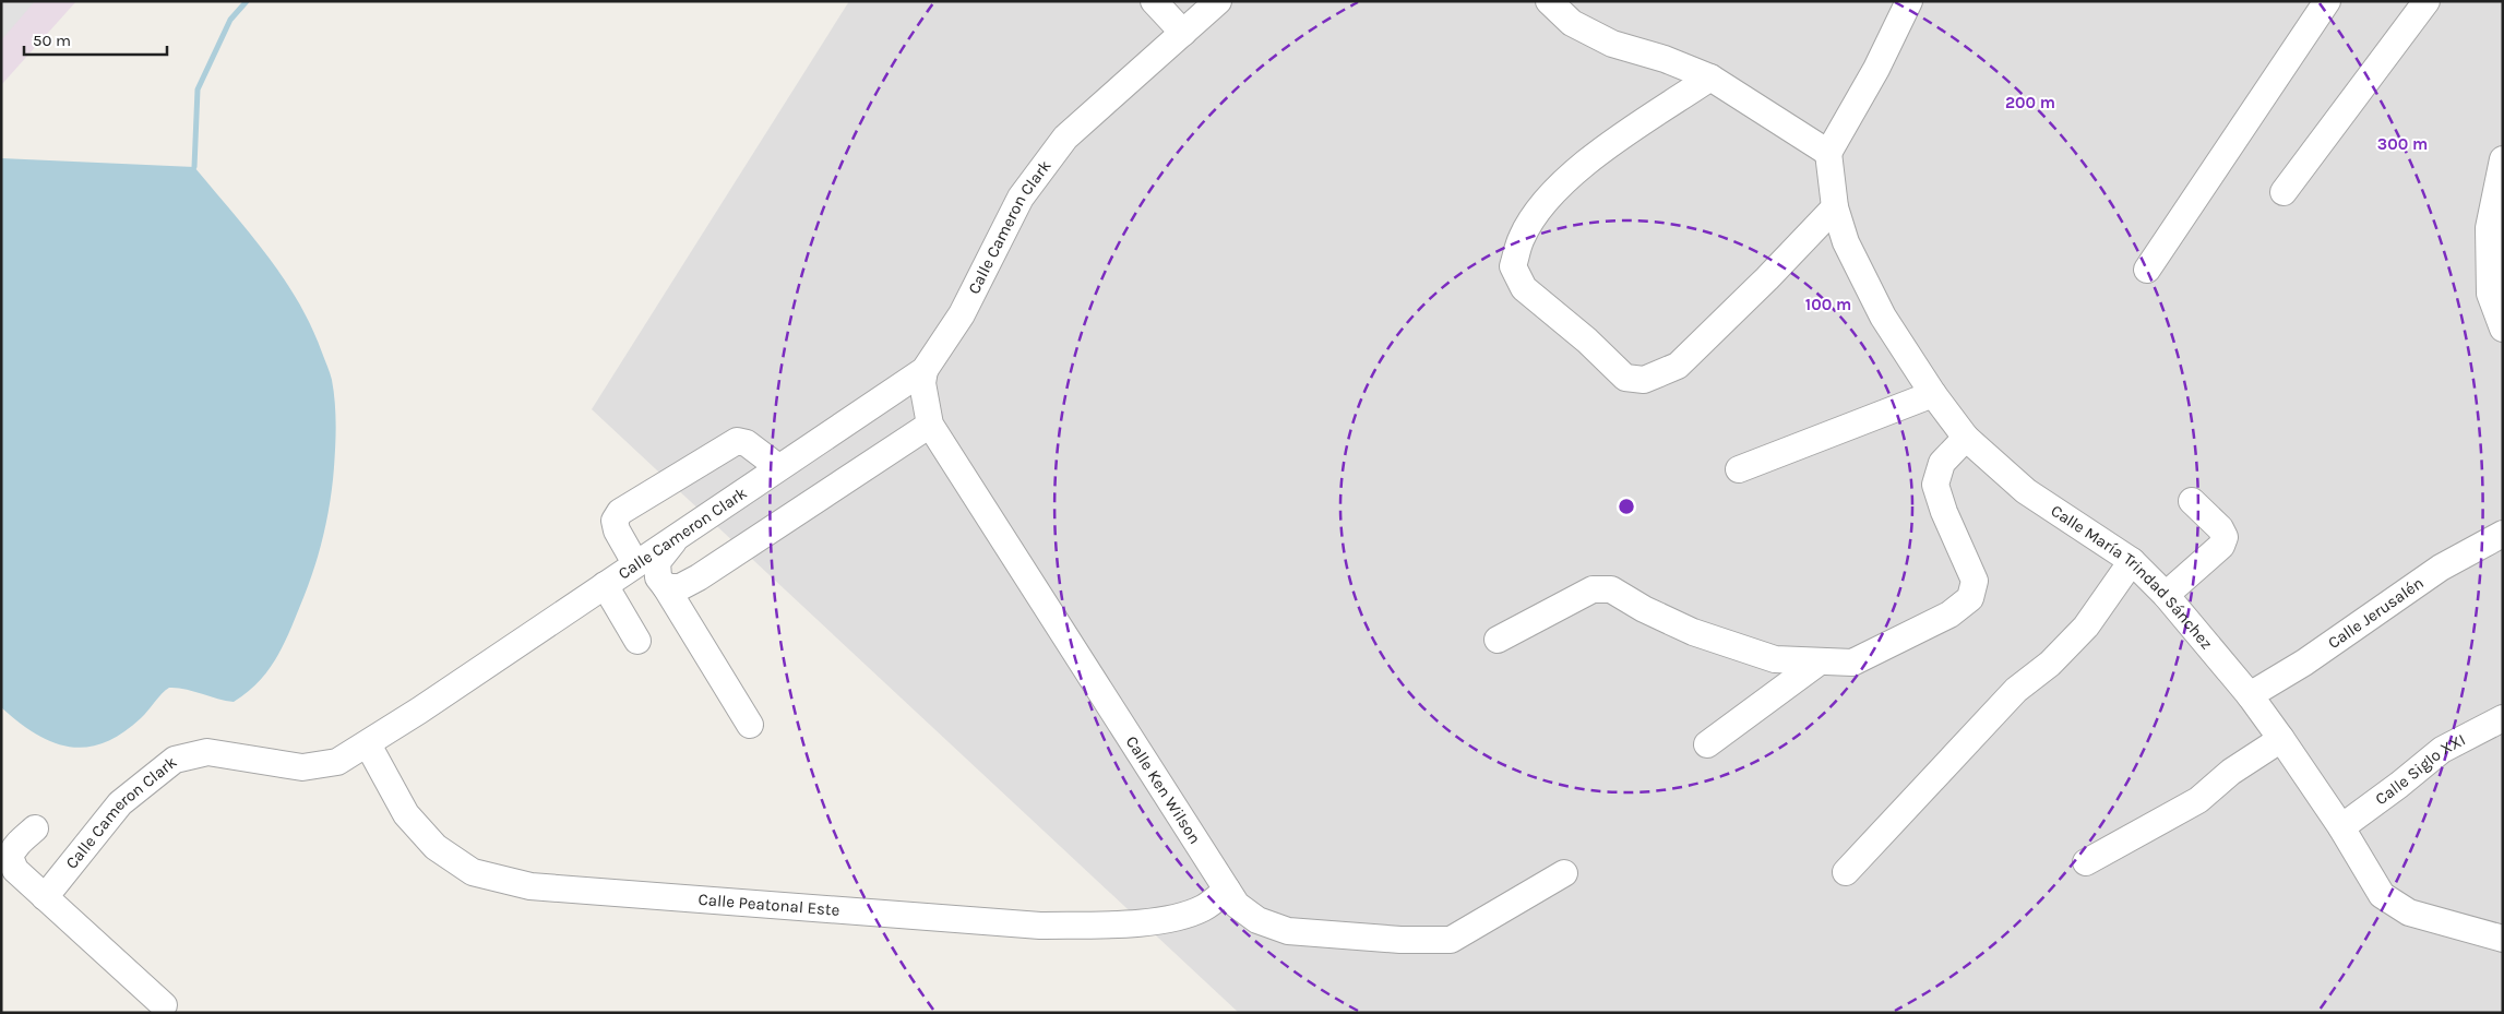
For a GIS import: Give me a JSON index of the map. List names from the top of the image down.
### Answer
{
  "streets": {
    "street": [
      "Calle Cameron Clark",
      "Calle María Trindad Sánchez",
      "Calle Jerusalén",
      "Calle Siglo XXI",
      "Calle Ken Wilson",
      "Calle Peatonal Este"
    ]
  },
  "crossings": [
    ["Calle Cameron Clark", "Calle Ken Wilson"],
    ["Calle Cameron Clark", "Calle Peatonal Este"],
    ["Calle María Trindad Sánchez", "Calle Jerusalén"],
    ["Calle María Trindad Sánchez", "Calle Siglo XXI"],
    ["Calle Ken Wilson", "Calle Peatonal Este"]
  ],
  "scale_bar": "50 m",
  "rings": ["200 m", "300 m", "100 m"]
}
